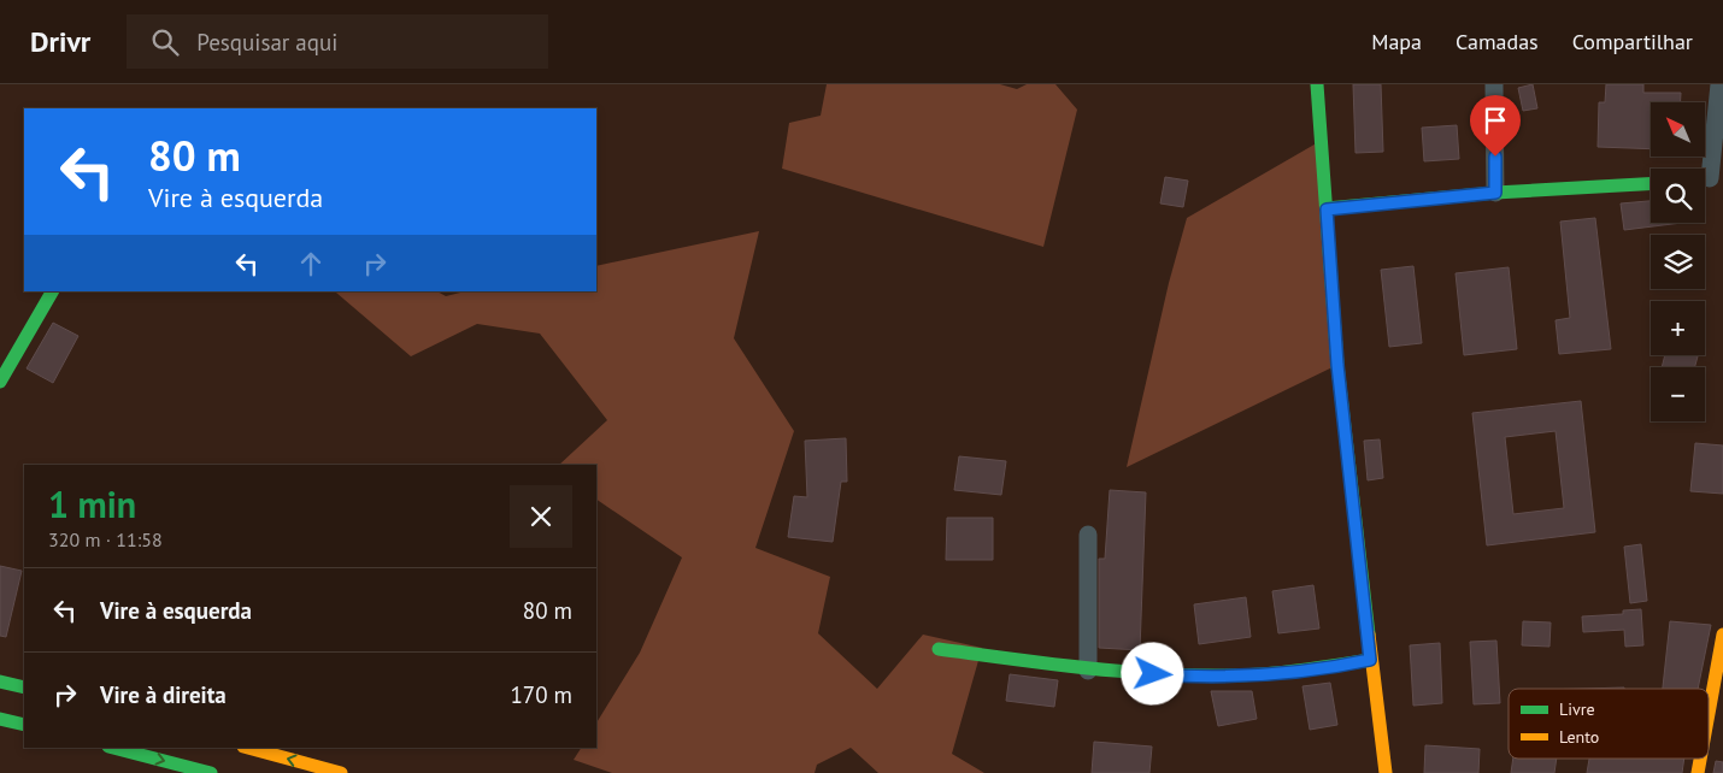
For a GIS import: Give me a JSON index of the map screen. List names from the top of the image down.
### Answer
{
  "legend": ["Livre", "Lento"],
  "north": "top left",
  "page": {
    "header": "Drivr",
    "search": "Pesquisar aqui",
    "nav": ["Mapa", "Camadas", "Compartilhar"],
    "map_buttons": ["+", "−"],
    "turn": ["80 m", "Vire à esquerda"],
    "heading": ["1 min", "320 m · 11:58"],
    "list": [
      {
        "name": "Vire à esquerda",
        "value": "80 m"
      },
      {
        "name": "Vire à direita",
        "value": "170 m"
      }
    ]
  }
}
